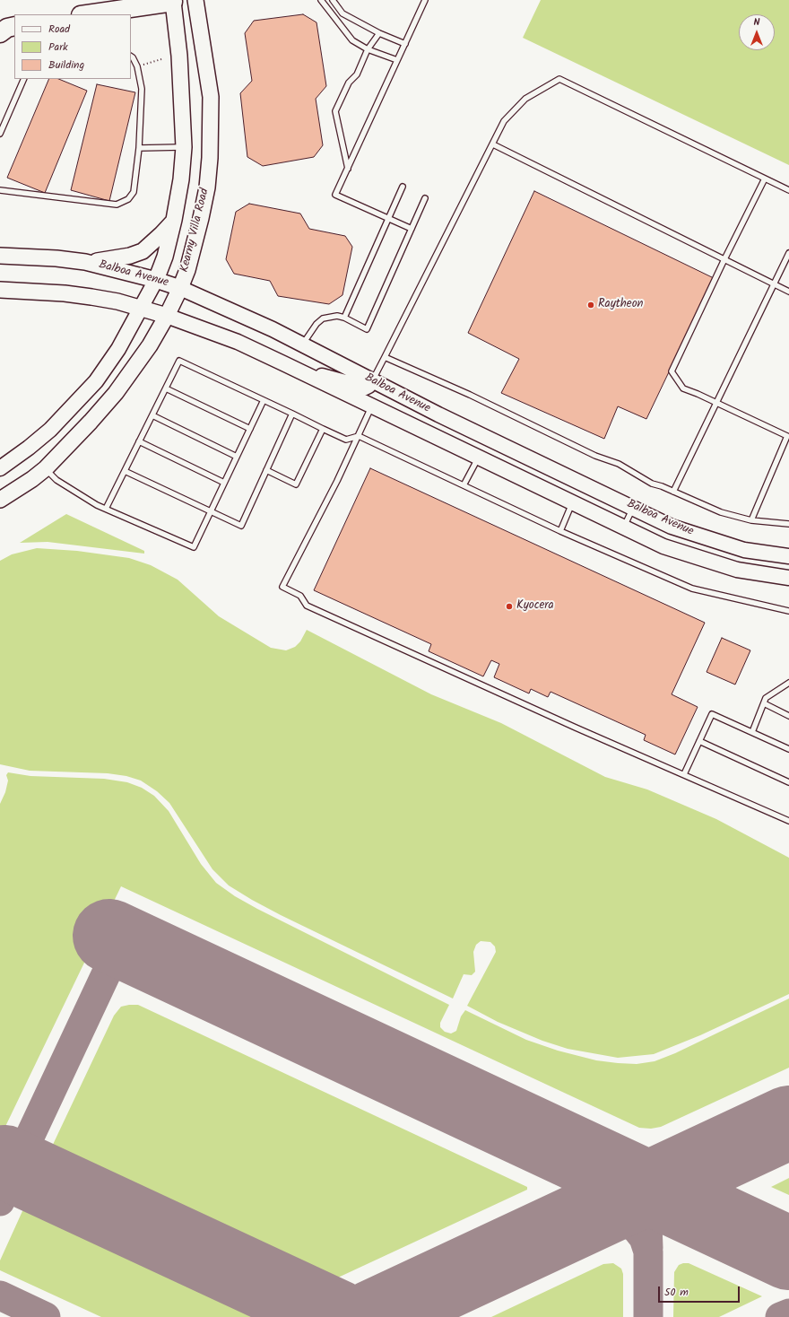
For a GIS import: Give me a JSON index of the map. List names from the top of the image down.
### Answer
{
  "streets": {
    "main road": ["Kearny Villa Road", "Balboa Avenue"]
  },
  "crossings": [
    ["Kearny Villa Road", "Balboa Avenue"]
  ],
  "places": ["Raytheon", "Kyocera"],
  "legend": ["Road", "Park", "Building"],
  "scale_bar": "50 m",
  "north": "top"
}
